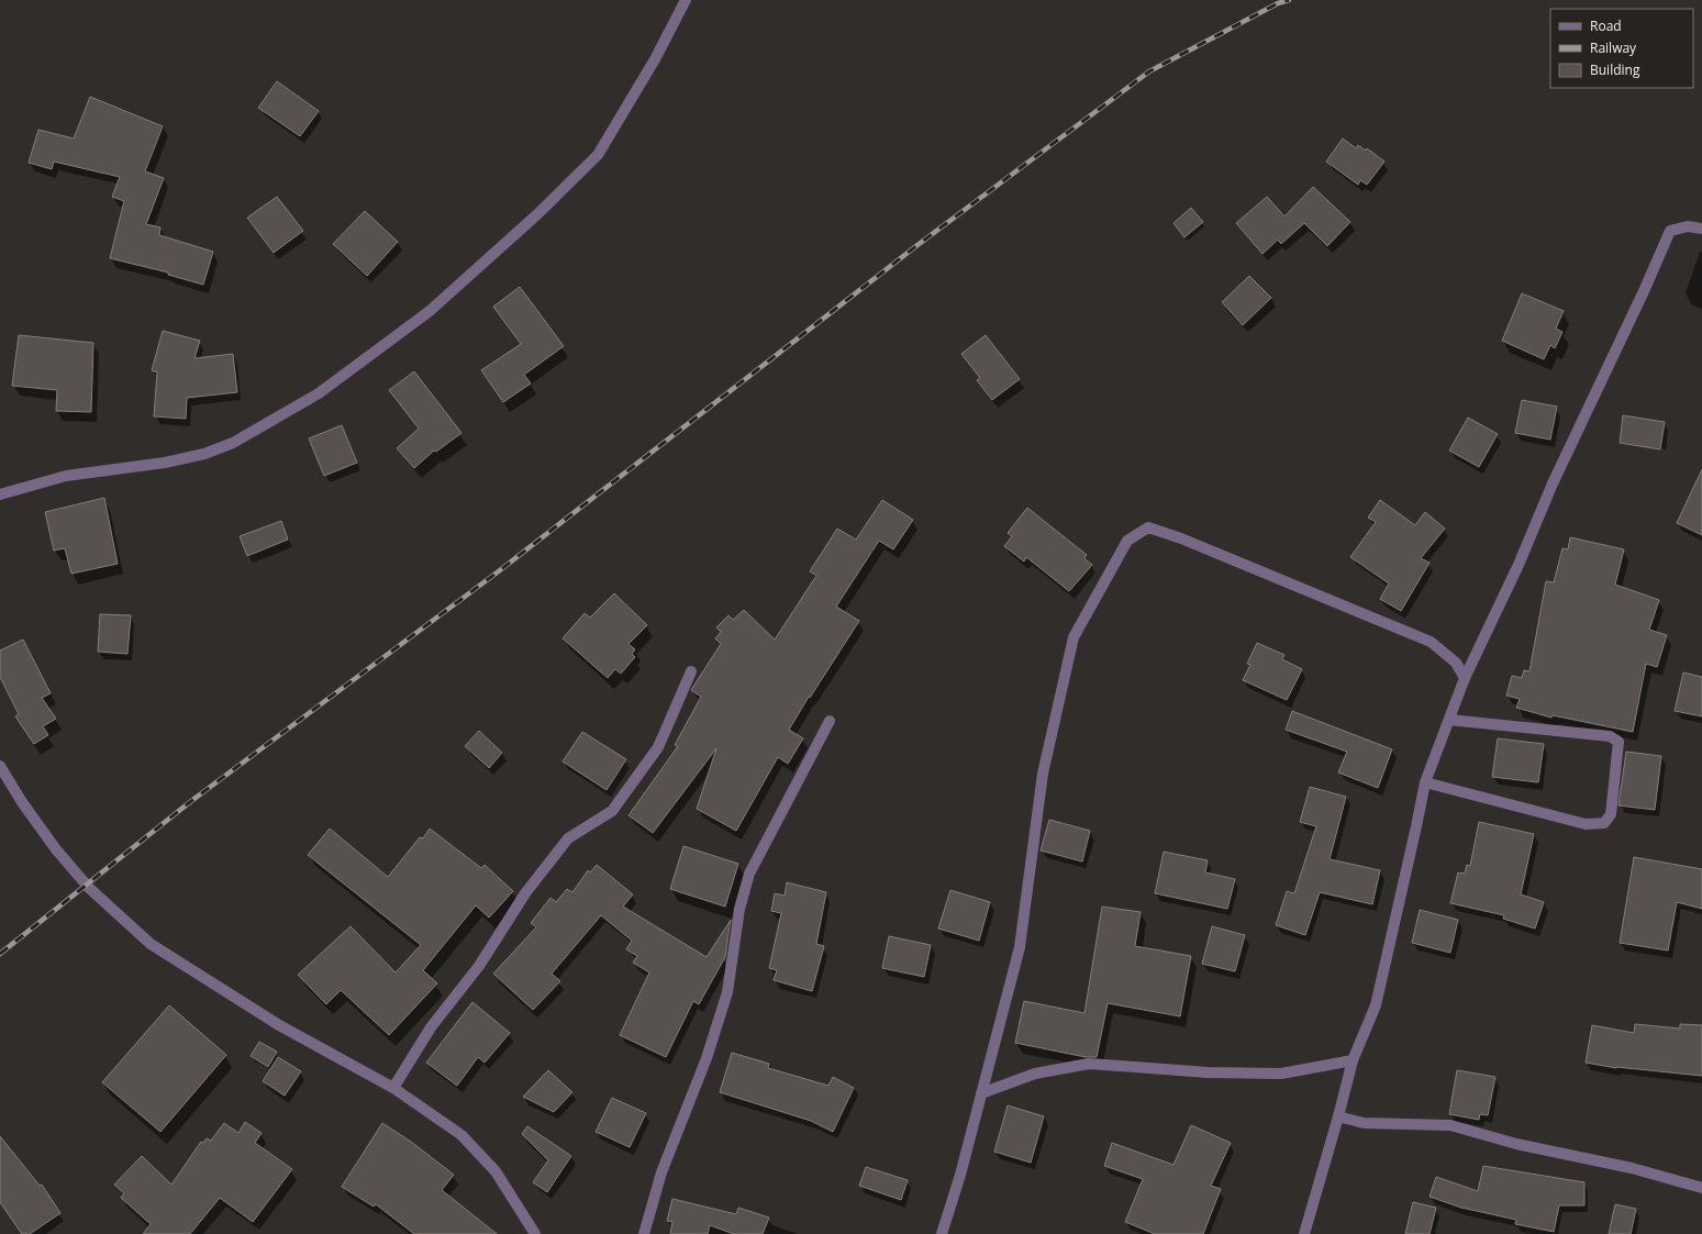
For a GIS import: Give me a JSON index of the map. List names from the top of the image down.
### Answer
{
  "legend": ["Road", "Railway", "Building"]
}
